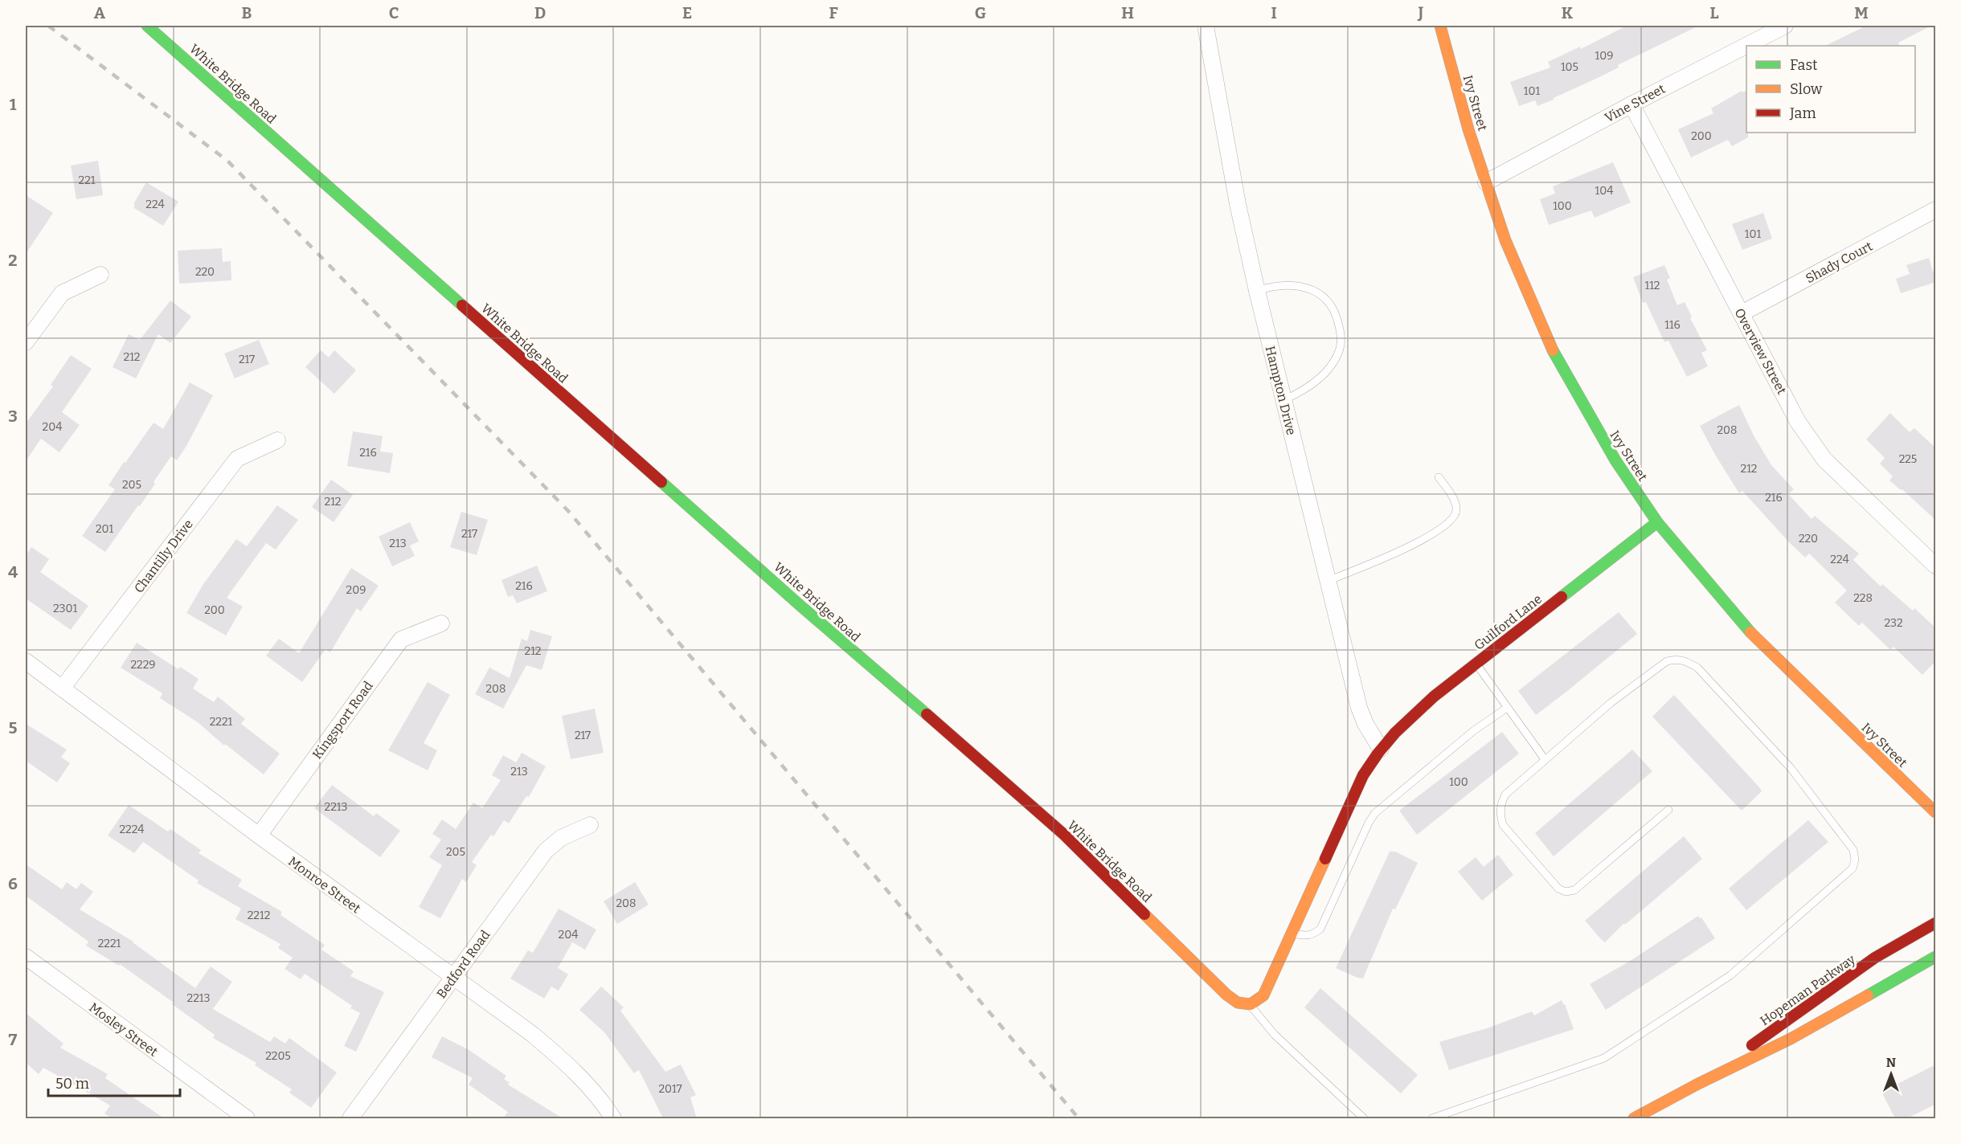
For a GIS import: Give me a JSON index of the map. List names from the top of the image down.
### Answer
{
  "streets": {
    "street": [
      "White Bridge Road",
      "Ivy Street",
      "Vine Street",
      "Shady Court",
      "Overview Street",
      "Hampton Drive",
      "Chantilly Drive",
      "Guilford Lane",
      "Kingsport Road",
      "Monroe Street",
      "Bedford Road",
      "Hopeman Parkway",
      "Mosley Street"
    ]
  },
  "crossings": [
    ["Ivy Street", "Vine Street"],
    ["Ivy Street", "Guilford Lane"],
    ["Vine Street", "Overview Street"],
    ["Shady Court", "Overview Street"],
    ["Hampton Drive", "Guilford Lane"],
    ["Chantilly Drive", "Monroe Street"],
    ["Kingsport Road", "Monroe Street"],
    ["Monroe Street", "Bedford Road"]
  ],
  "house_numbers": [
    "109",
    "105",
    "101",
    "200",
    "221",
    "104",
    "224",
    "100",
    "101",
    "220",
    "112",
    "116",
    "212",
    "217",
    "204",
    "208",
    "216",
    "225",
    "212",
    "205",
    "216",
    "212",
    "201",
    "217",
    "220",
    "213",
    "224",
    "216",
    "209",
    "228",
    "2301",
    "200",
    "232",
    "212",
    "2229",
    "208",
    "2221",
    "217",
    "213",
    "100",
    "2213",
    "2224",
    "205",
    "208",
    "2212",
    "204",
    "2221",
    "2213",
    "2205",
    "2017"
  ],
  "legend": ["Fast", "Slow", "Jam"],
  "scale_bar": "50 m",
  "north": "top",
  "grid": {
    "columns": [
      "A",
      "B",
      "C",
      "D",
      "E",
      "F",
      "G",
      "H",
      "I",
      "J",
      "K",
      "L",
      "M"
    ],
    "rows": [
      "1",
      "2",
      "3",
      "4",
      "5",
      "6",
      "7"
    ]
  }
}
